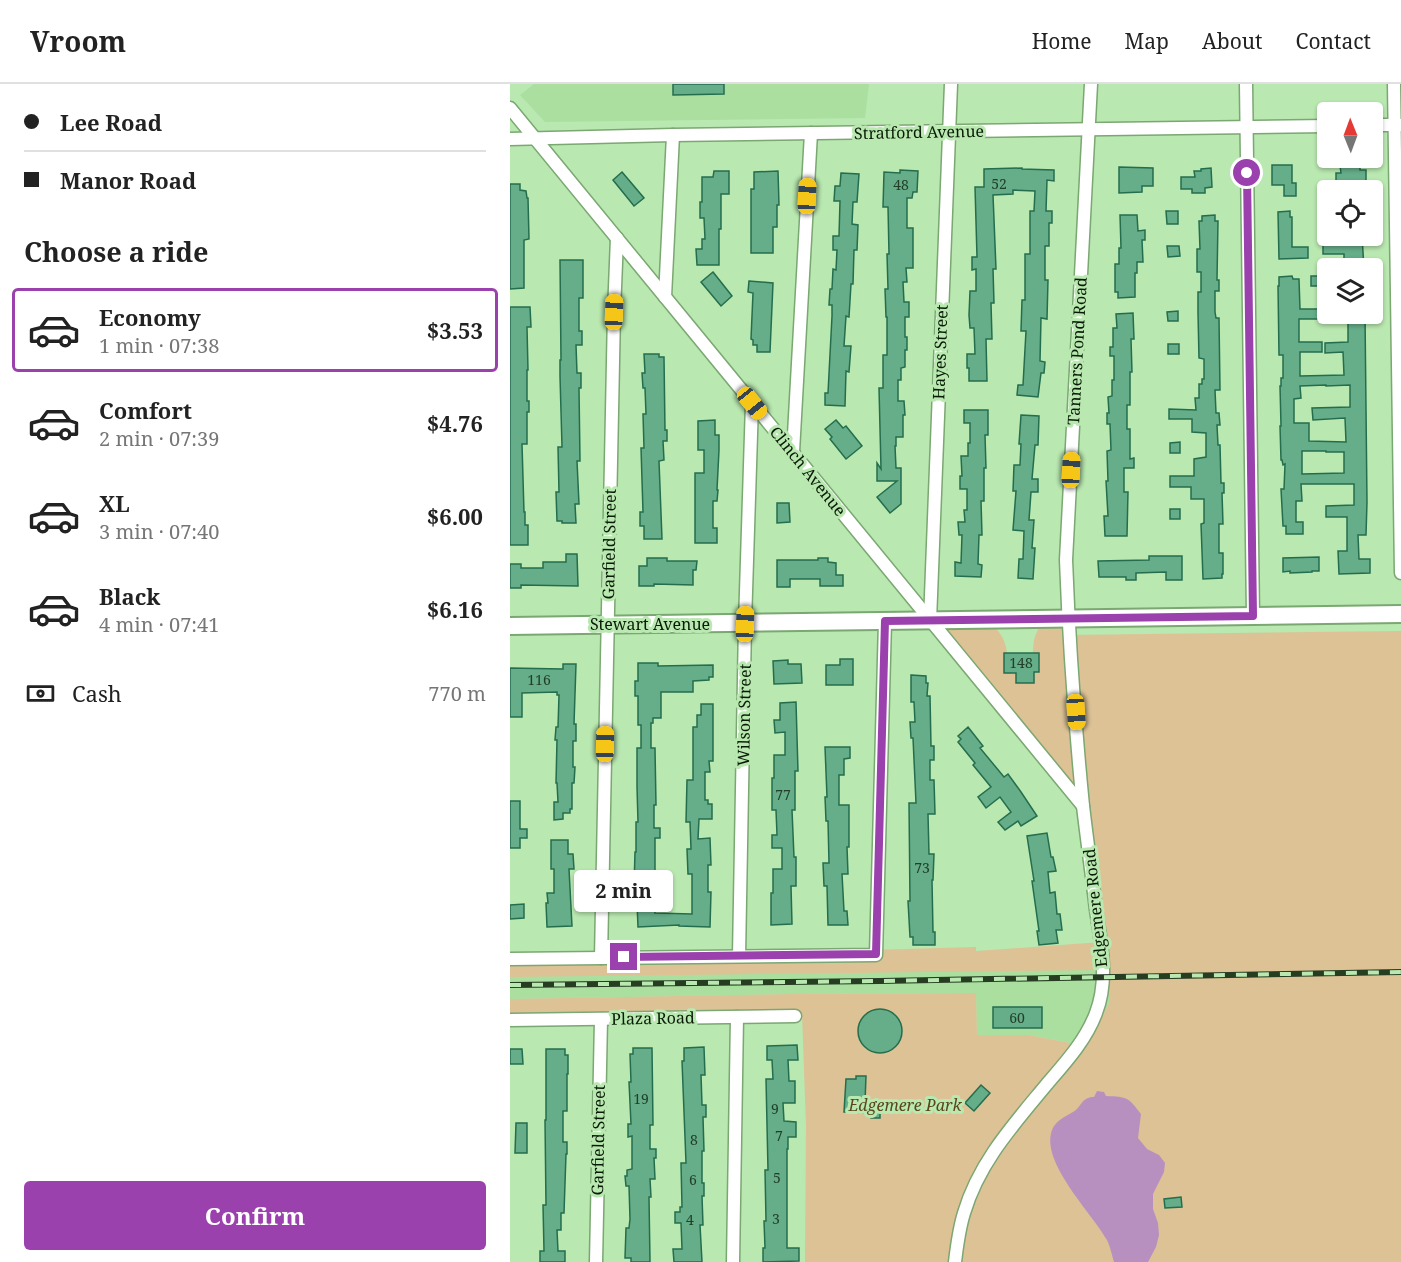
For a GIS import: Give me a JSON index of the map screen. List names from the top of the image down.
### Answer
{
  "streets": {
    "main road": ["Stewart Avenue"],
    "street": [
      "Stratford Avenue",
      "Tanners Pond Road",
      "Hayes Street",
      "Clinch Avenue",
      "Garfield Street",
      "Wilson Street",
      "Edgemere Road",
      "Plaza Road"
    ]
  },
  "crossings": [
    ["Stratford Avenue", "Tanners Pond Road"],
    ["Stratford Avenue", "Hayes Street"],
    ["Stratford Avenue", "Clinch Avenue"],
    ["Tanners Pond Road", "Stewart Avenue"],
    ["Tanners Pond Road", "Edgemere Road"],
    ["Hayes Street", "Clinch Avenue"],
    ["Hayes Street", "Stewart Avenue"],
    ["Clinch Avenue", "Garfield Street"],
    ["Clinch Avenue", "Stewart Avenue"],
    ["Clinch Avenue", "Wilson Street"],
    ["Clinch Avenue", "Edgemere Road"],
    ["Garfield Street", "Stewart Avenue"],
    ["Garfield Street", "Plaza Road"],
    ["Stewart Avenue", "Wilson Street"],
    ["Stewart Avenue", "Edgemere Road"]
  ],
  "parks": ["Edgemere Park"],
  "house_numbers": [
    "52",
    "48",
    "148",
    "116",
    "77",
    "73",
    "60",
    "19",
    "9",
    "7",
    "8",
    "5",
    "6",
    "3",
    "4"
  ],
  "north": "top",
  "page": {
    "header": "Vroom",
    "nav": [
      "Home",
      "Map",
      "About",
      "Contact"
    ],
    "banner": ["Lee Road", "Manor Road"],
    "heading": "Choose a ride",
    "list": [
      {
        "name": "Economy",
        "note": "1 min · 07:38",
        "value": "$3.53"
      },
      {
        "name": "Comfort",
        "note": "2 min · 07:39",
        "value": "$4.76"
      },
      {
        "name": "XL",
        "note": "3 min · 07:40",
        "value": "$6.00"
      },
      {
        "name": "Black",
        "note": "4 min · 07:41",
        "value": "$6.16"
      }
    ],
    "pay": ["Cash", "770 m"],
    "bubble": "2 min",
    "buttons": "Confirm"
  }
}
